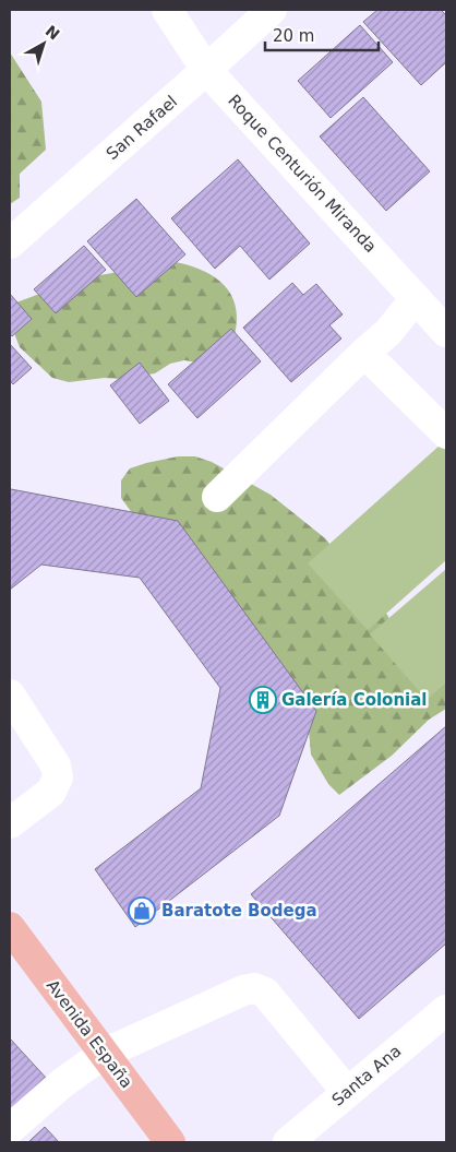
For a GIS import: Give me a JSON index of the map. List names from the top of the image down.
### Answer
{
  "streets": {
    "main road": ["Avenida España"],
    "street": ["San Rafael", "Roque Centurión Miranda", "Santa Ana"]
  },
  "crossings": [
    ["San Rafael", "Roque Centurión Miranda"]
  ],
  "places": {
    "building": ["Galería Colonial"],
    "shop": ["Baratote Bodega"]
  },
  "scale_bar": "20 m",
  "north": "top right"
}
